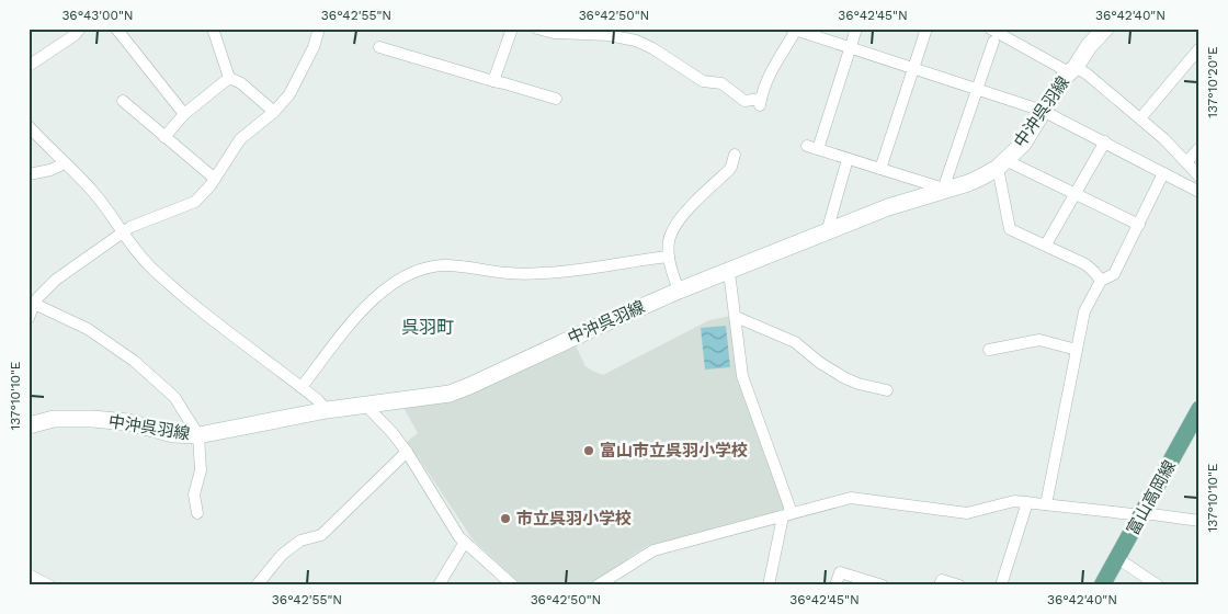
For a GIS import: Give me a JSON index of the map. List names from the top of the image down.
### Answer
{
  "streets": {
    "main road": ["中沖呉羽線", "富山高岡線"]
  },
  "districts": ["呉羽町"],
  "places": ["富山市立呉羽小学校", "市立呉羽小学校"],
  "coordinates": [
    "36°43'00\"N",
    "36°42'55\"N",
    "36°42'50\"N",
    "36°42'45\"N",
    "36°42'40\"N",
    "137°10'20\"E",
    "137°10'10\"E"
  ]
}
